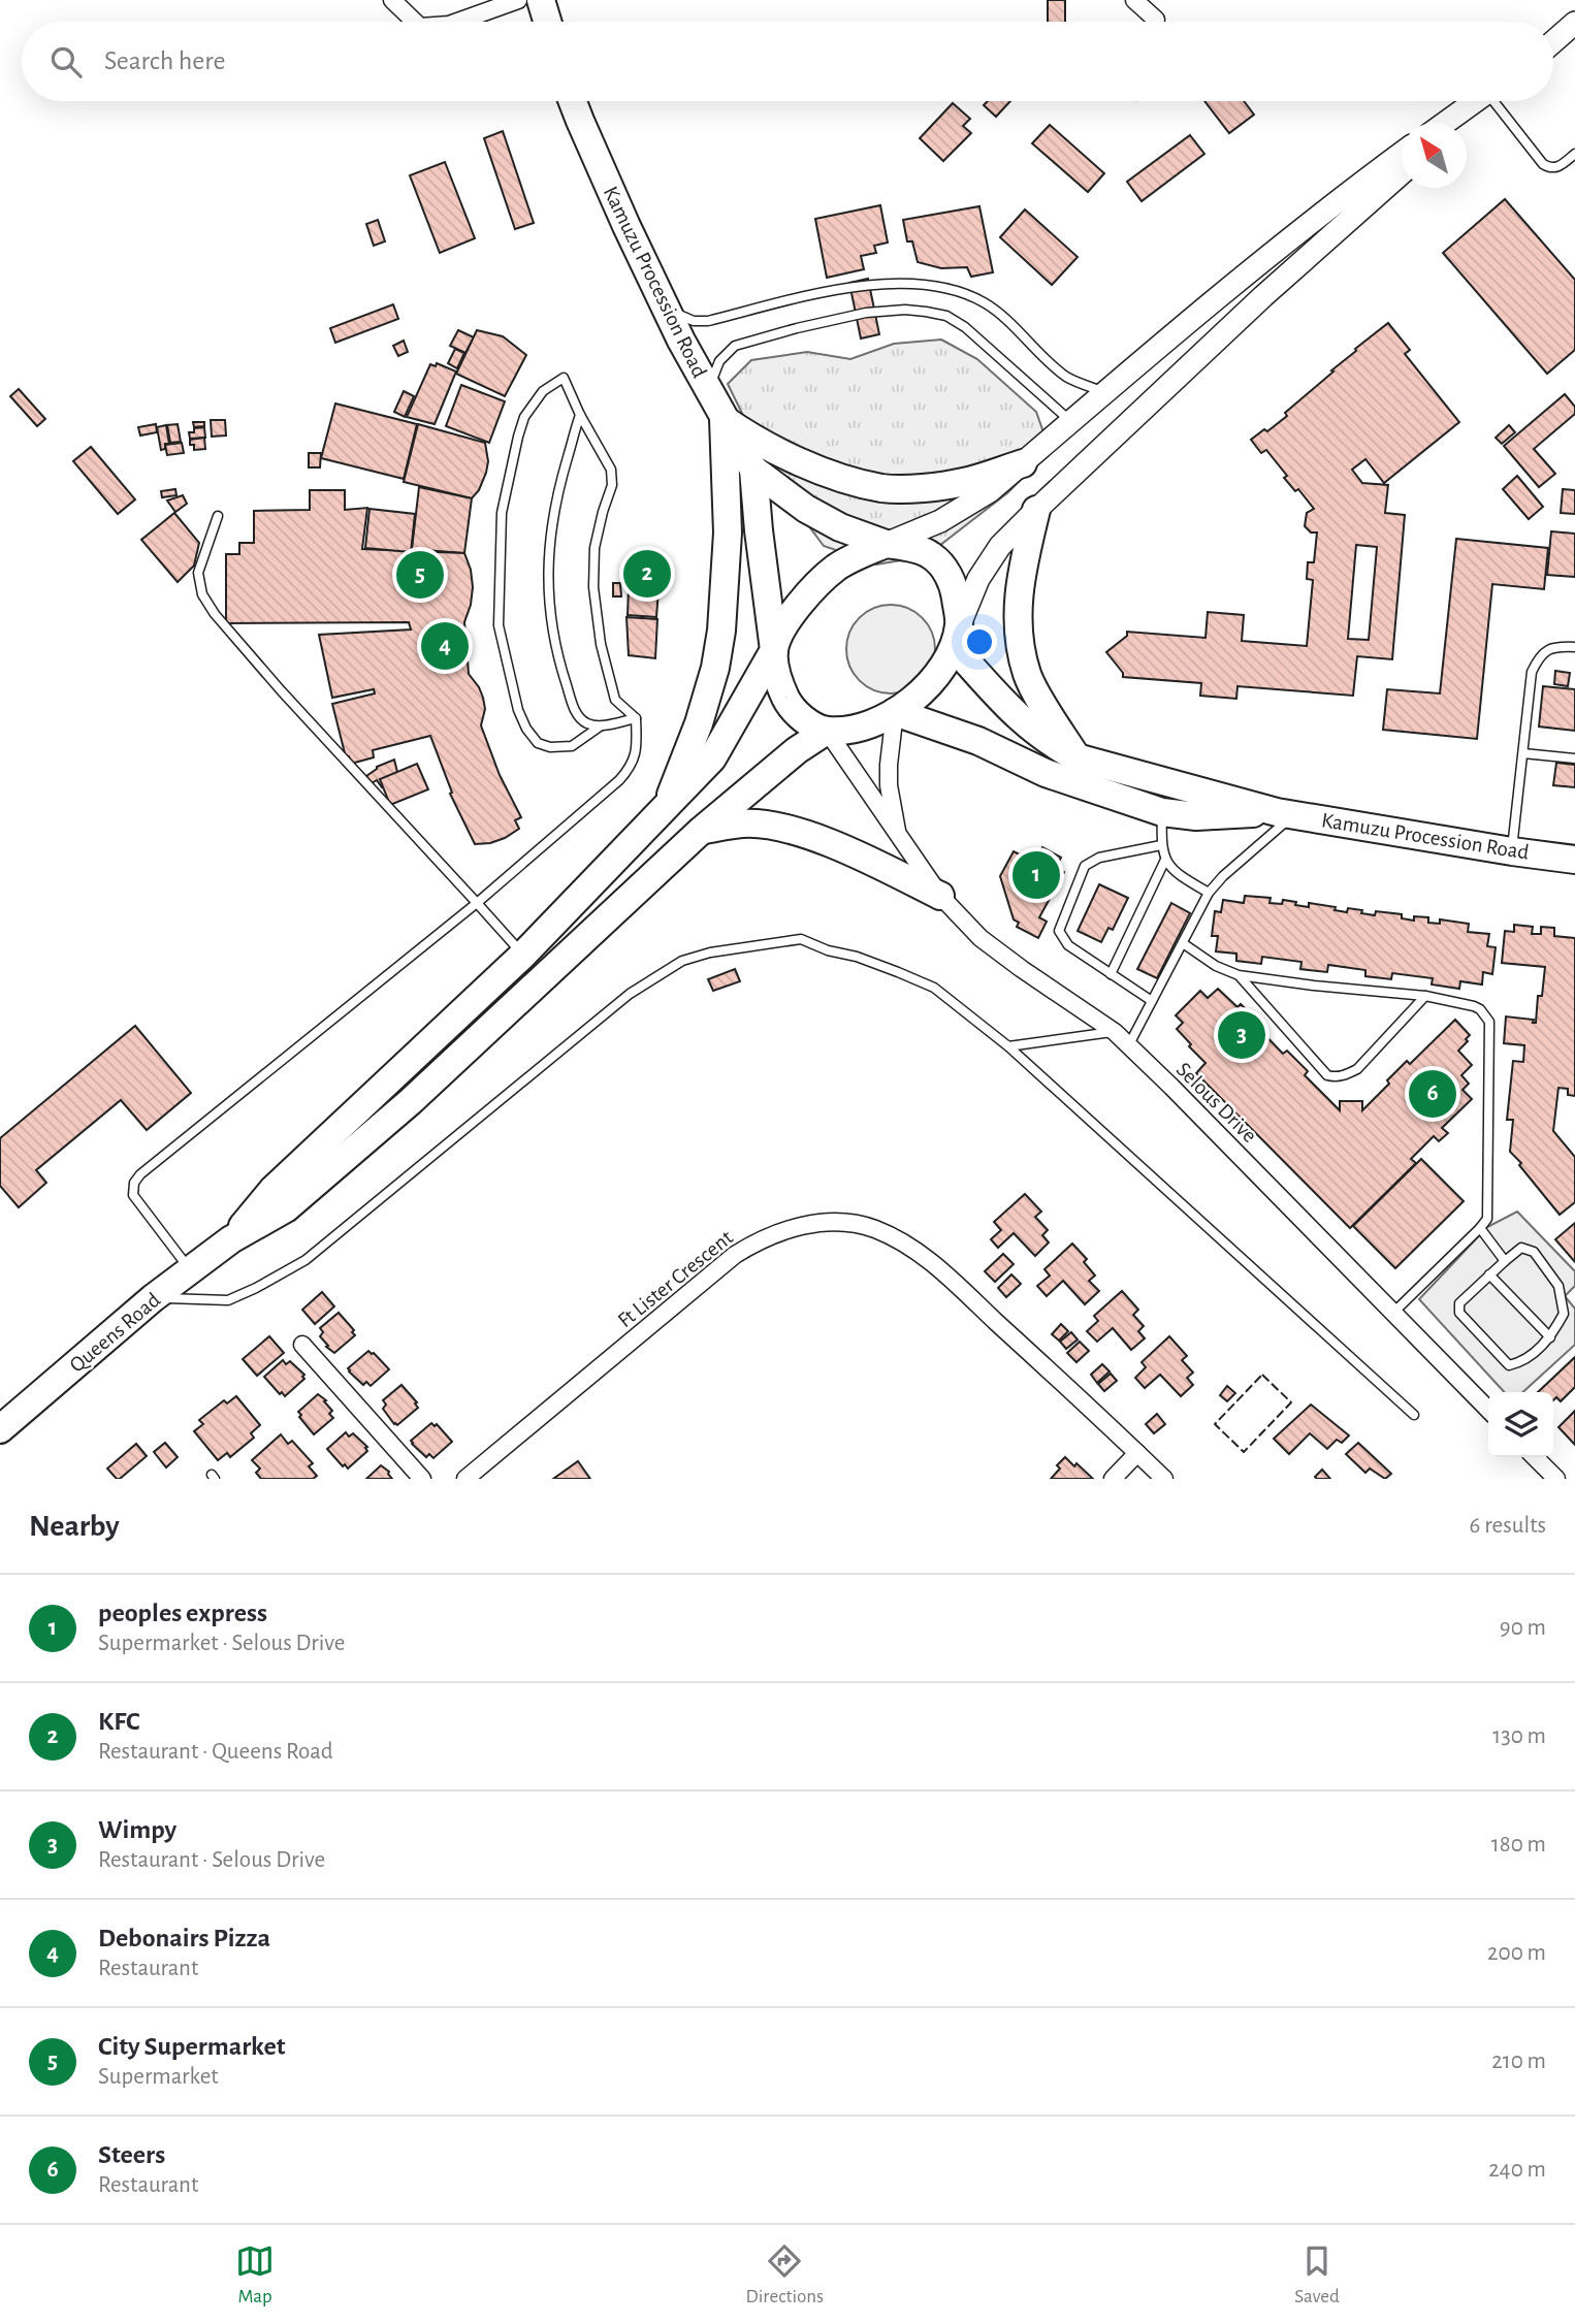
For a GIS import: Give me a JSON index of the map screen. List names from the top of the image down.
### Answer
{
  "streets": {
    "highway": ["Kamuzu Procession Road", "Queens Road"],
    "street": ["Selous Drive", "Ft Lister Crescent"]
  },
  "north": "top left",
  "page": {
    "search": "Search here",
    "pins": [
      "2",
      "5",
      "4",
      "1",
      "3",
      "6"
    ],
    "heading": ["Nearby", "6 results"],
    "list": [
      {
        "mark": "1",
        "name": "peoples express",
        "note": "Supermarket · Selous Drive",
        "value": "90 m"
      },
      {
        "mark": "2",
        "name": "KFC",
        "note": "Restaurant · Queens Road",
        "value": "130 m"
      },
      {
        "mark": "3",
        "name": "Wimpy",
        "note": "Restaurant · Selous Drive",
        "value": "180 m"
      },
      {
        "mark": "4",
        "name": "Debonairs Pizza",
        "note": "Restaurant",
        "value": "200 m"
      },
      {
        "mark": "5",
        "name": "City Supermarket",
        "note": "Supermarket",
        "value": "210 m"
      },
      {
        "mark": "6",
        "name": "Steers",
        "note": "Restaurant",
        "value": "240 m"
      }
    ],
    "nav": ["Map", "Directions", "Saved"]
  }
}
